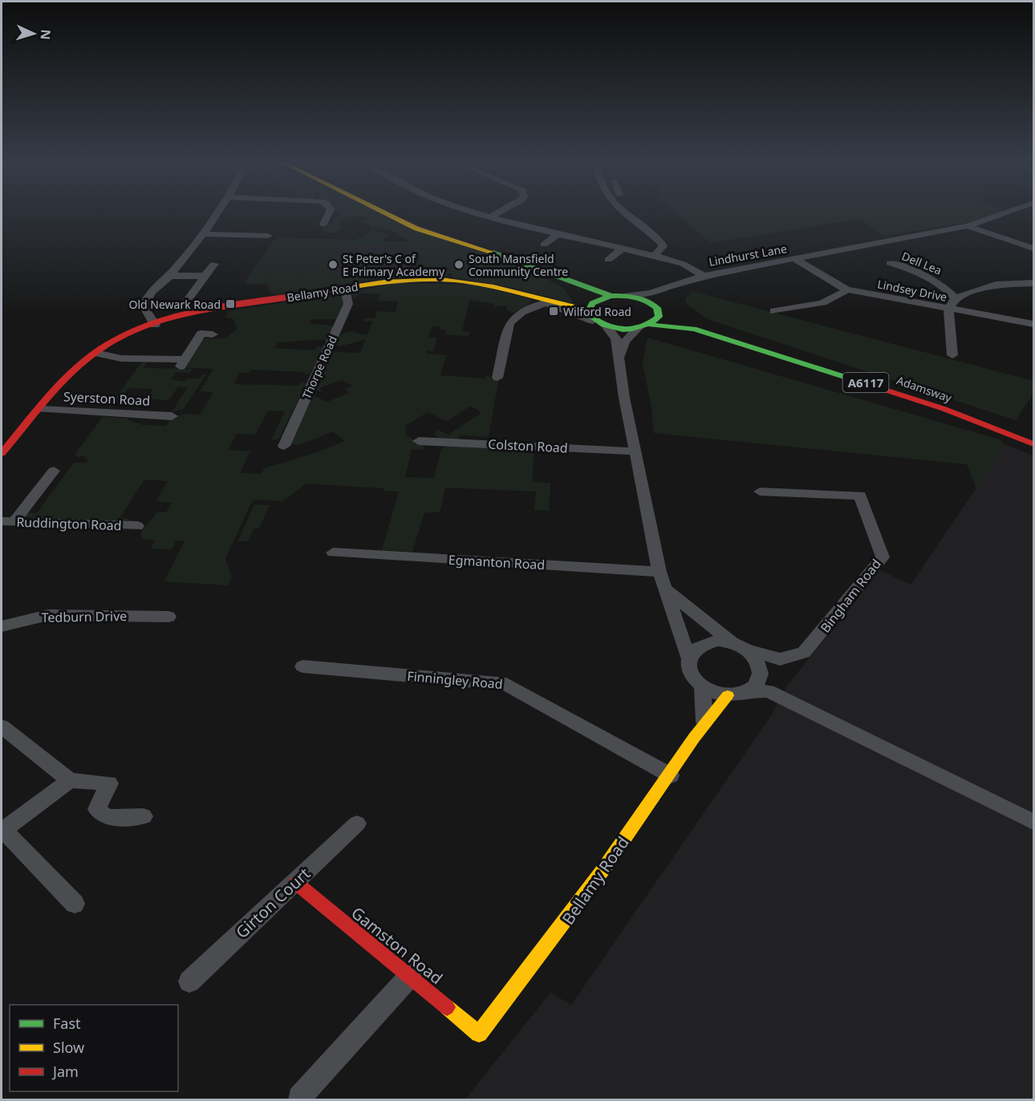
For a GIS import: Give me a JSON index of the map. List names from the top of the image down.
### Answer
{
  "streets": {
    "main road": [
      "Bellamy Road",
      "A6117",
      "Adamsway",
      "Gamston Road"
    ],
    "street": [
      "Lindhurst Lane",
      "Dell Lea",
      "Lindsey Drive",
      "Thorpe Road",
      "Syerston Road",
      "Colston Road",
      "Ruddington Road",
      "Egmanton Road",
      "Bingham Road",
      "Tedburn Drive",
      "Finningley Road",
      "Girton Court"
    ]
  },
  "crossings": [
    ["Lindhurst Lane", "Lindsey Drive"],
    ["Lindhurst Lane", "A6117"],
    ["Bellamy Road", "Thorpe Road"],
    ["Bellamy Road", "A6117"],
    ["Bellamy Road", "Bingham Road"],
    ["Bellamy Road", "Finningley Road"],
    ["Bellamy Road", "Gamston Road"],
    ["A6117", "Adamsway"],
    ["Girton Court", "Gamston Road"]
  ],
  "places": {
    "other": ["St Peter's C of E Primary Academy", "South Mansfield Community Centre"],
    "transit": ["Old Newark Road", "Wilford Road"]
  },
  "legend": ["Fast", "Slow", "Jam"],
  "north": "right"
}
